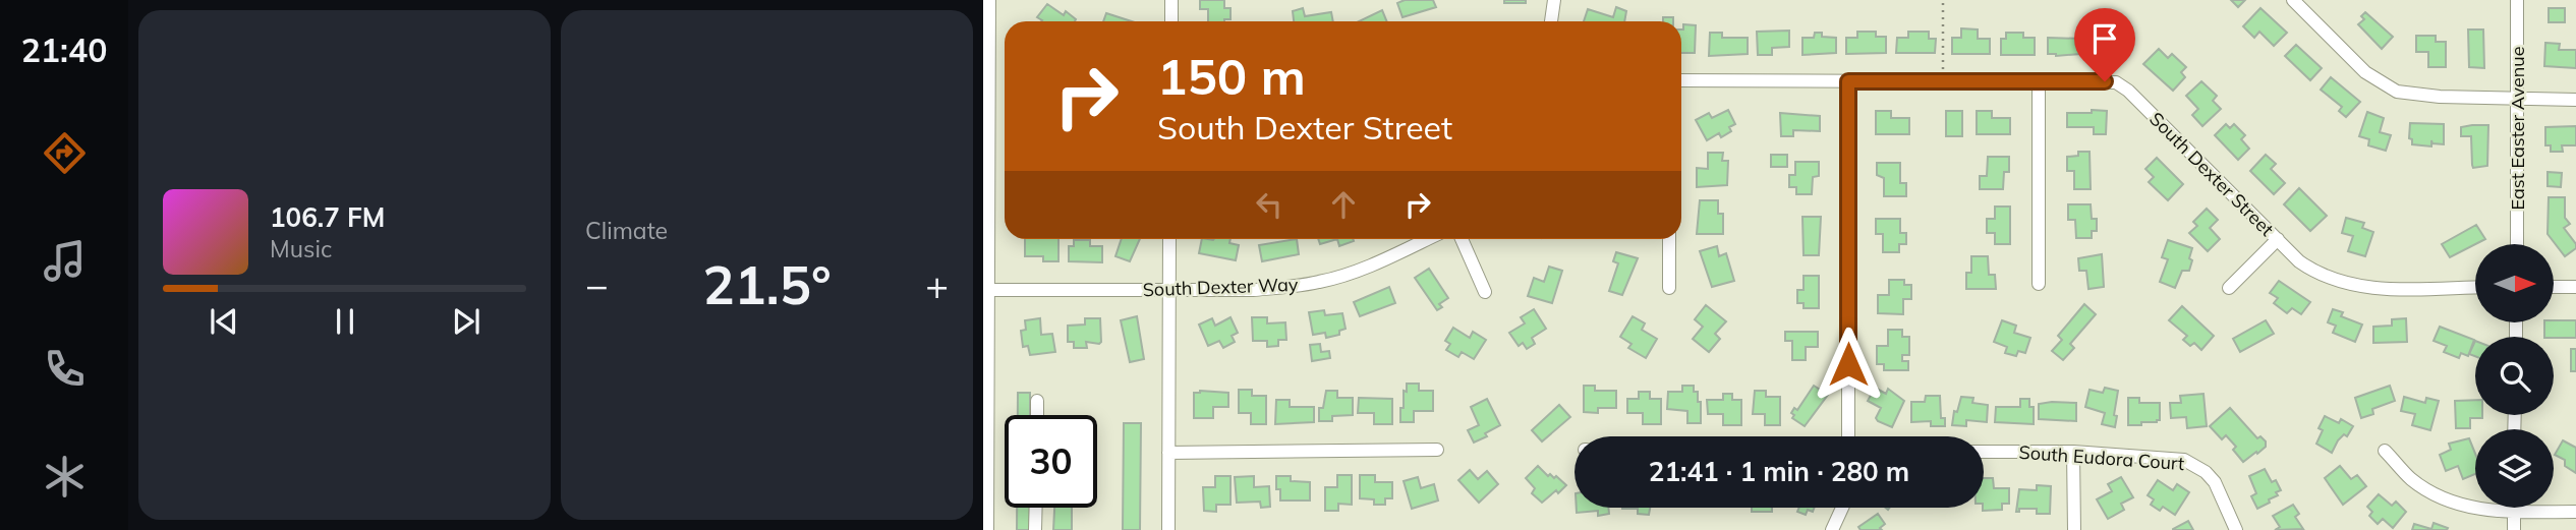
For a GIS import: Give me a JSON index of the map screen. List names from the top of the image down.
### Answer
{
  "streets": {
    "street": [
      "East Easter Avenue",
      "South Dexter Street",
      "South Dexter Way",
      "South Eudora Court"
    ]
  },
  "north": "right",
  "page": {
    "tabs": "21:40",
    "tile": "Climate",
    "turn": ["150 m", "South Dexter Street"],
    "song": ["106.7 FM", "Music"],
    "heat": ["−", "21.5°", "+"],
    "limit": "30",
    "trip": "21:41 · 1 min · 280 m"
  }
}
